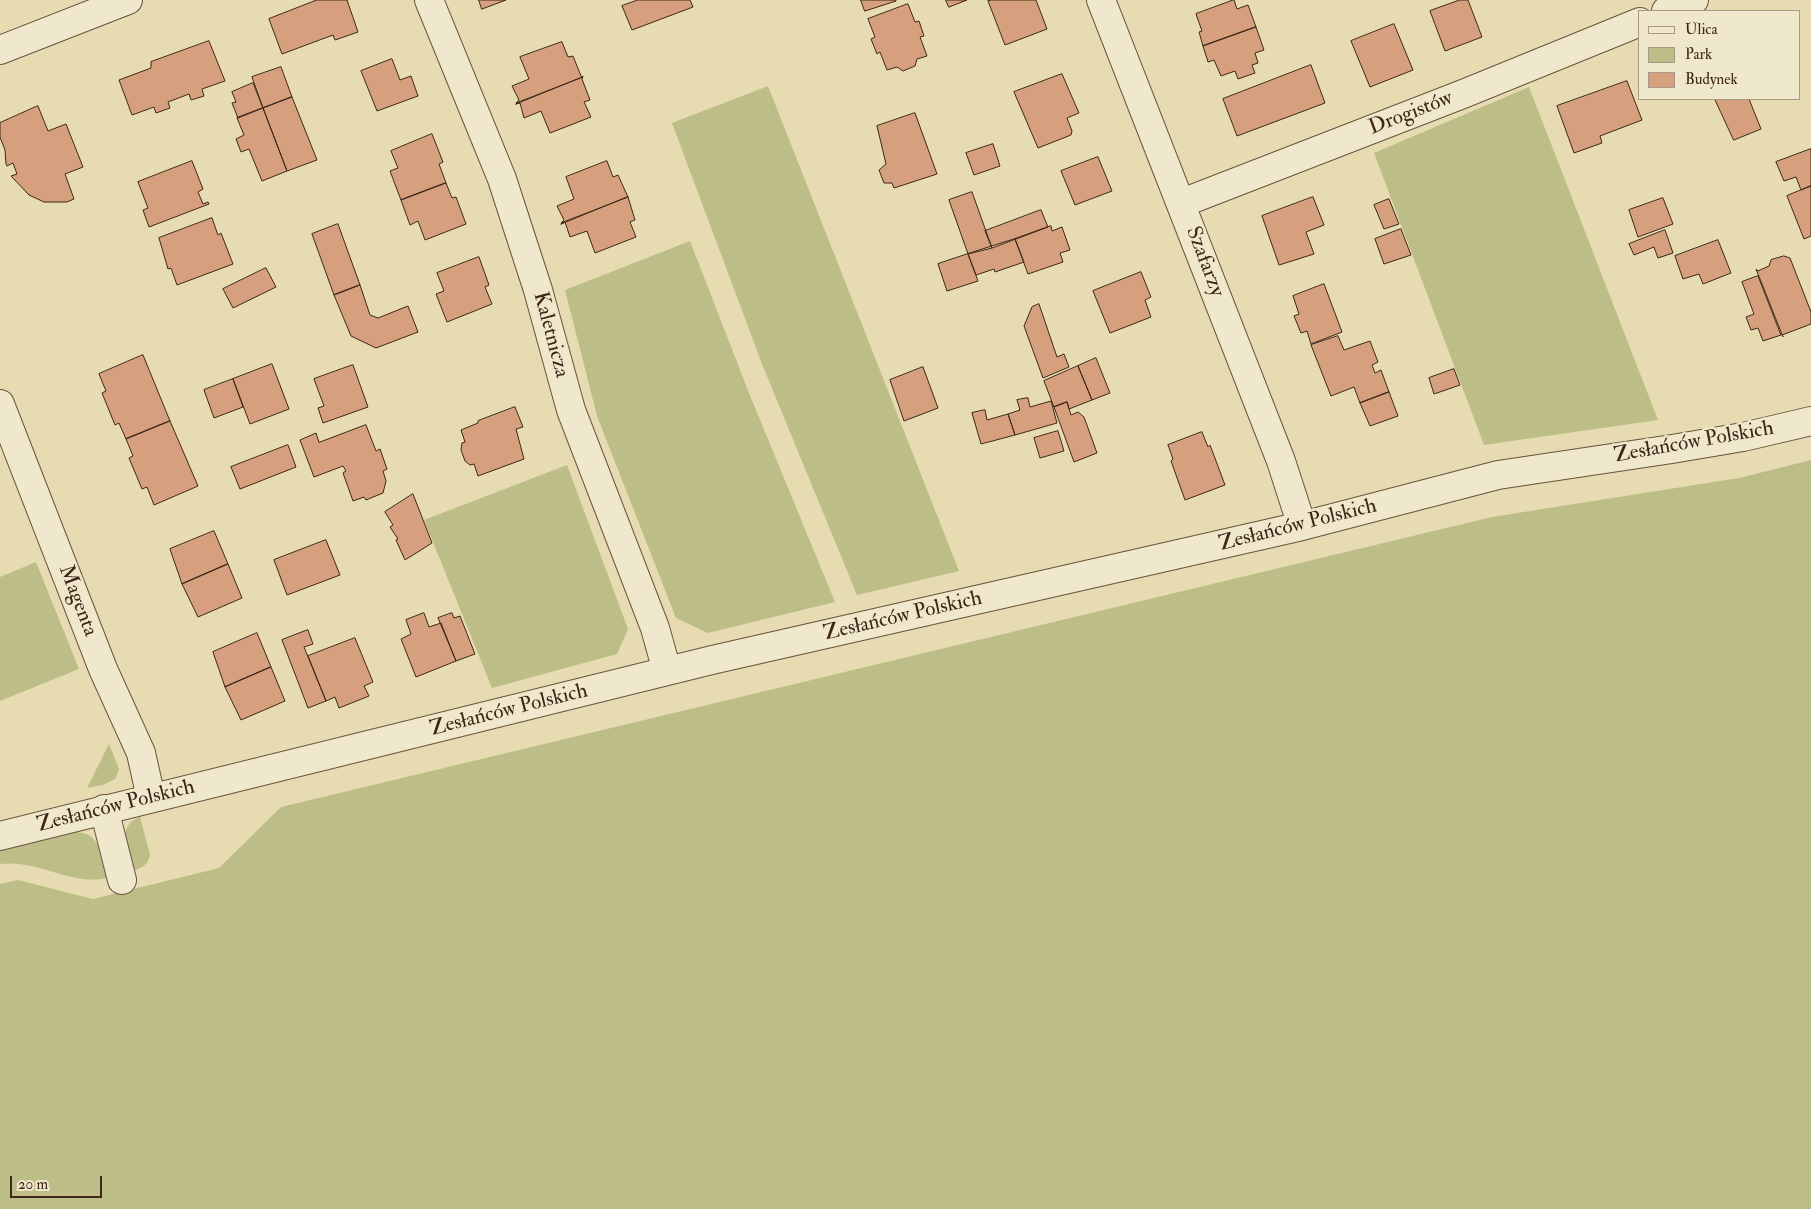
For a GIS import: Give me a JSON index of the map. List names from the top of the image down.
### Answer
{
  "streets": {
    "street": [
      "Drogistów",
      "Szafarzy",
      "Kaletnicza",
      "Zesłańców Polskich",
      "Magenta"
    ]
  },
  "crossings": [
    ["Drogistów", "Szafarzy"],
    ["Szafarzy", "Zesłańców Polskich"],
    ["Kaletnicza", "Zesłańców Polskich"],
    ["Zesłańców Polskich", "Magenta"]
  ],
  "legend": ["Ulica", "Park", "Budynek"],
  "scale_bar": "20 m"
}
